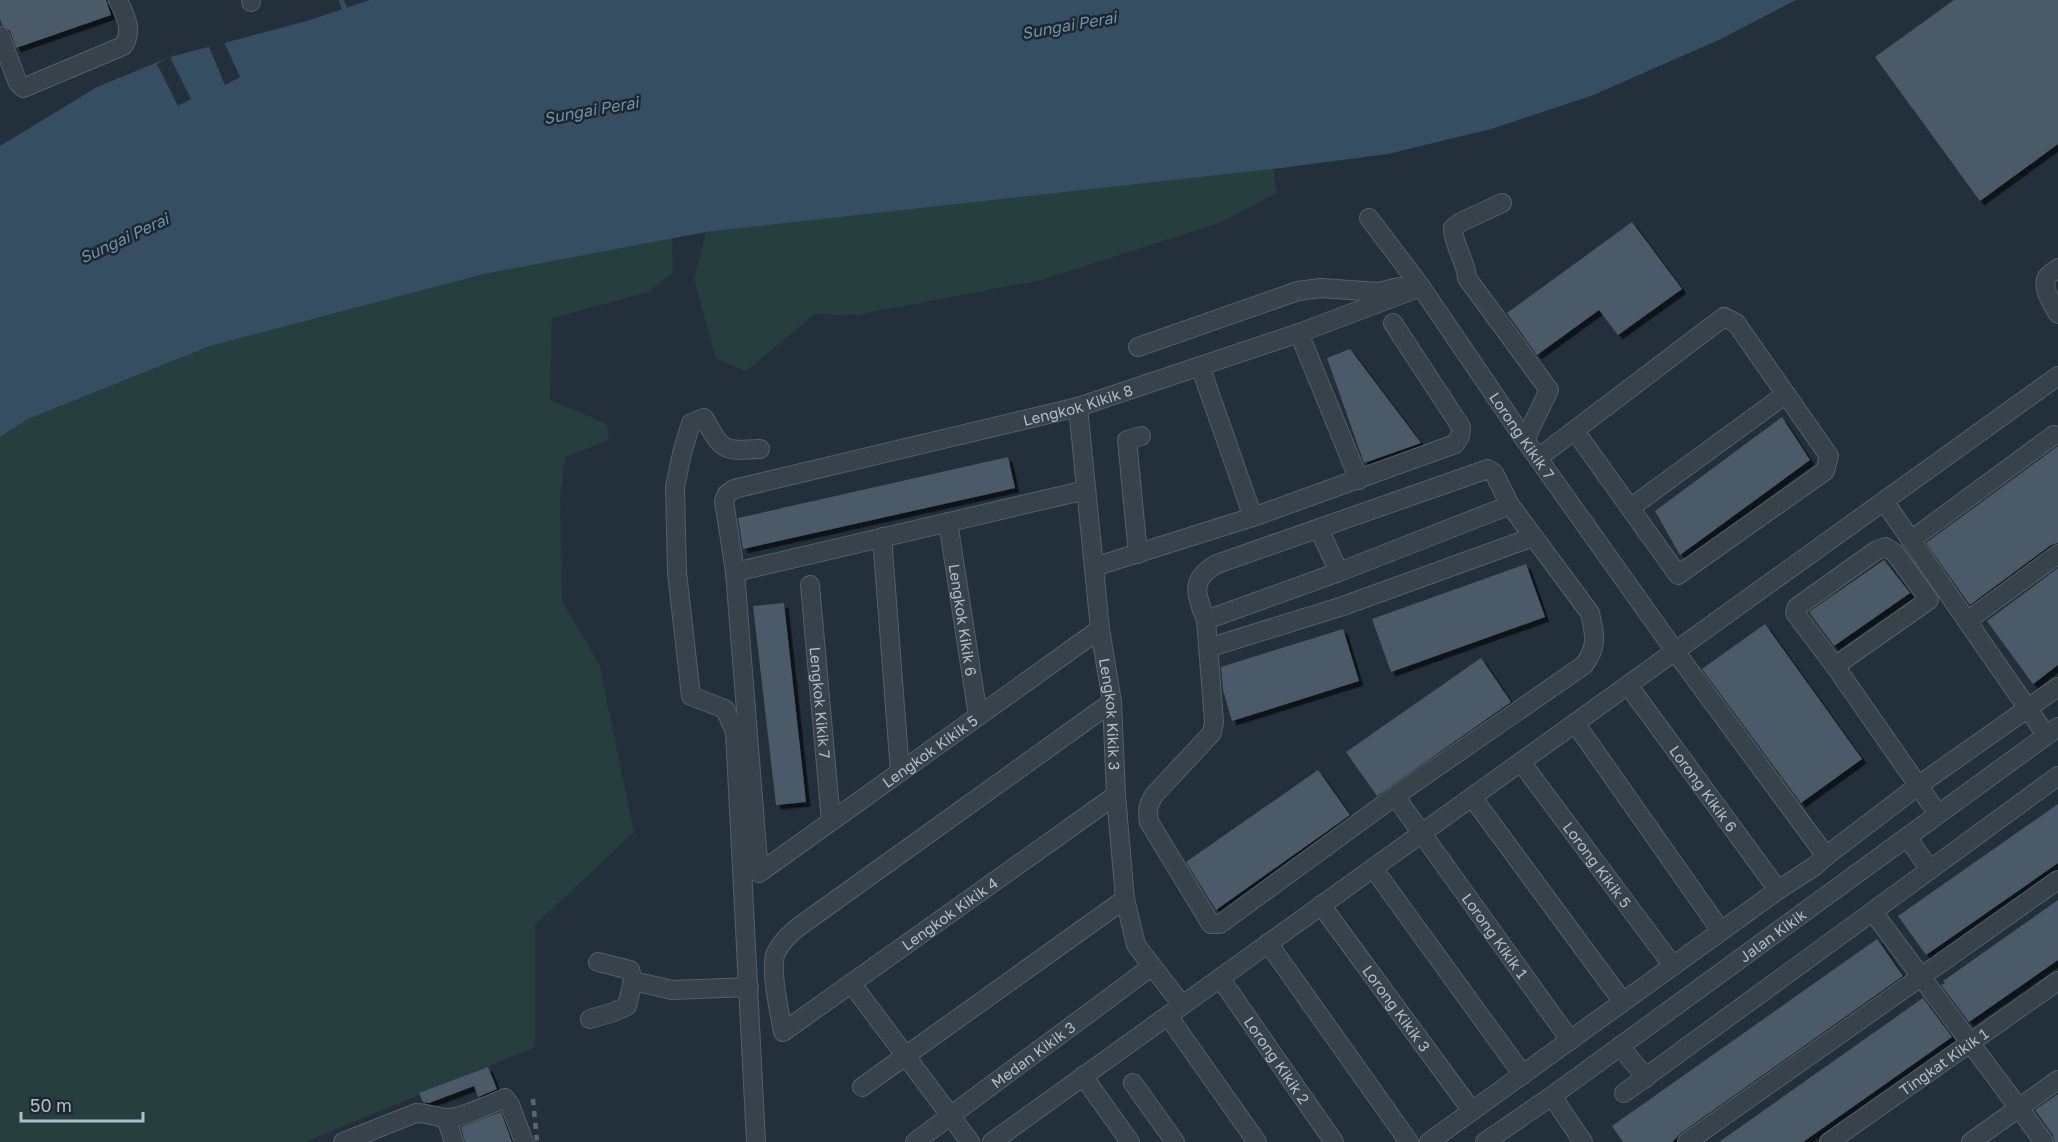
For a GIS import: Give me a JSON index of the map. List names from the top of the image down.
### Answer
{
  "streets": {
    "street": [
      "Lengkok Kikik 8",
      "Lorong Kikik 7",
      "Lengkok Kikik 6",
      "Lengkok Kikik 7",
      "Lengkok Kikik 3",
      "Lengkok Kikik 5",
      "Lorong Kikik 6",
      "Lorong Kikik 5",
      "Lengkok Kikik 4",
      "Jalan Kikik",
      "Lorong Kikik 1",
      "Lorong Kikik 3",
      "Medan Kikik 3",
      "Lorong Kikik 2",
      "Tingkat Kikik 1"
    ]
  },
  "crossings": [
    ["Lengkok Kikik 8", "Lorong Kikik 7"],
    ["Lengkok Kikik 8", "Lengkok Kikik 3"],
    ["Lengkok Kikik 8", "Lengkok Kikik 5"],
    ["Lengkok Kikik 6", "Lengkok Kikik 5"],
    ["Lengkok Kikik 7", "Lengkok Kikik 5"],
    ["Lengkok Kikik 3", "Lengkok Kikik 5"],
    ["Lengkok Kikik 3", "Lengkok Kikik 4"],
    ["Lengkok Kikik 3", "Medan Kikik 3"]
  ],
  "water": ["Sungai Perai"],
  "scale_bar": "50 m"
}
